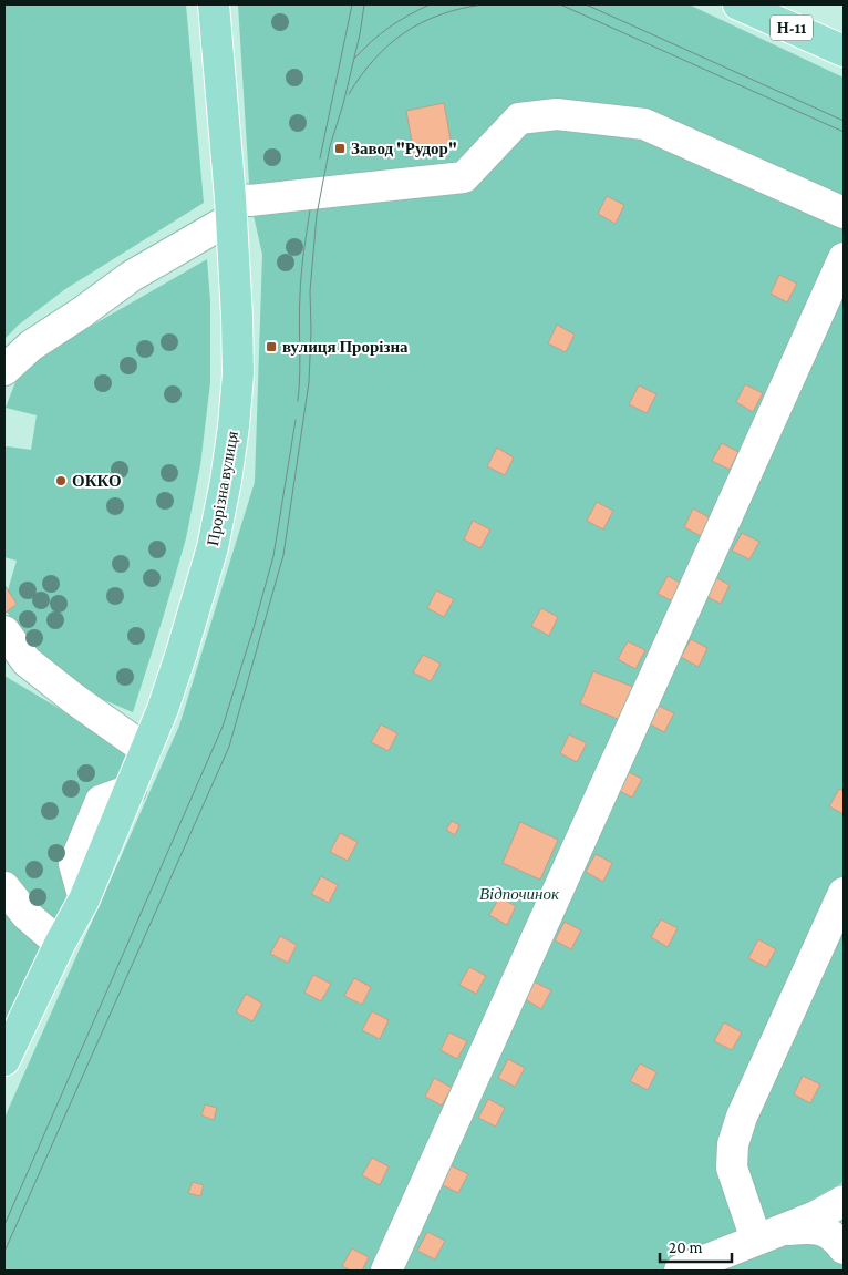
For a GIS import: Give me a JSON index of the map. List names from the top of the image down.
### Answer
{
  "streets": {
    "main road": ["Н-11", "Прорізна вулиця"]
  },
  "parks": ["Відпочинок"],
  "places": {
    "transit": ["Завод \"Рудор\"", "вулиця Прорізна"],
    "other": ["ОККО"]
  },
  "scale_bar": "20 m"
}
